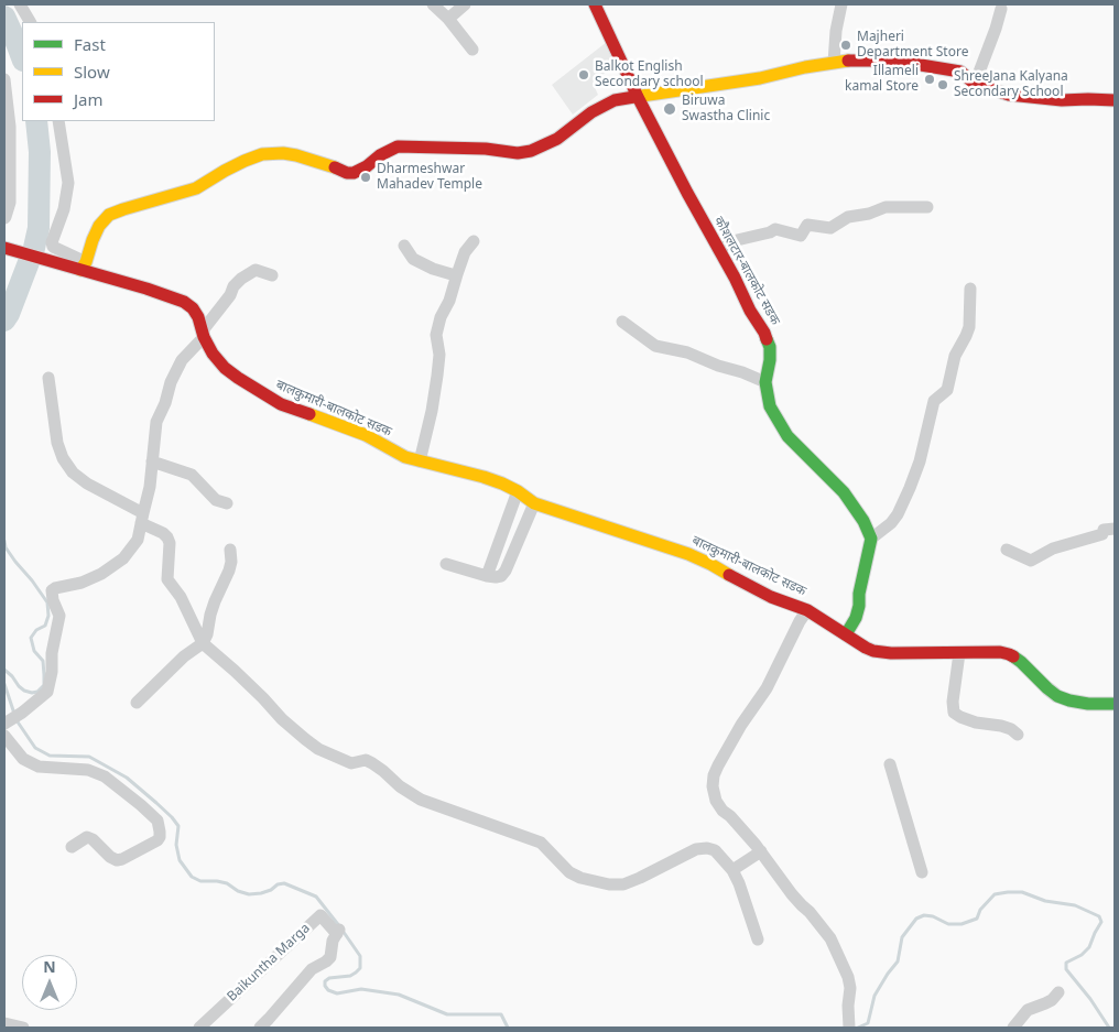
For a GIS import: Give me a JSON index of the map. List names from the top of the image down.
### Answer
{
  "streets": {
    "main road": ["कौशलटार-बालकोट सडक", "बालकुमारी-बालकोट सडक"],
    "street": ["Baikuntha Marga"]
  },
  "places": [
    "Majheri Department Store",
    "Balkot English Secondary school",
    "Illameli kamal Store",
    "ShreeJana Kalyana Secondary School",
    "Biruwa Swastha Clinic",
    "Dharmeshwar Mahadev Temple"
  ],
  "legend": ["Fast", "Slow", "Jam"],
  "north": "top"
}
